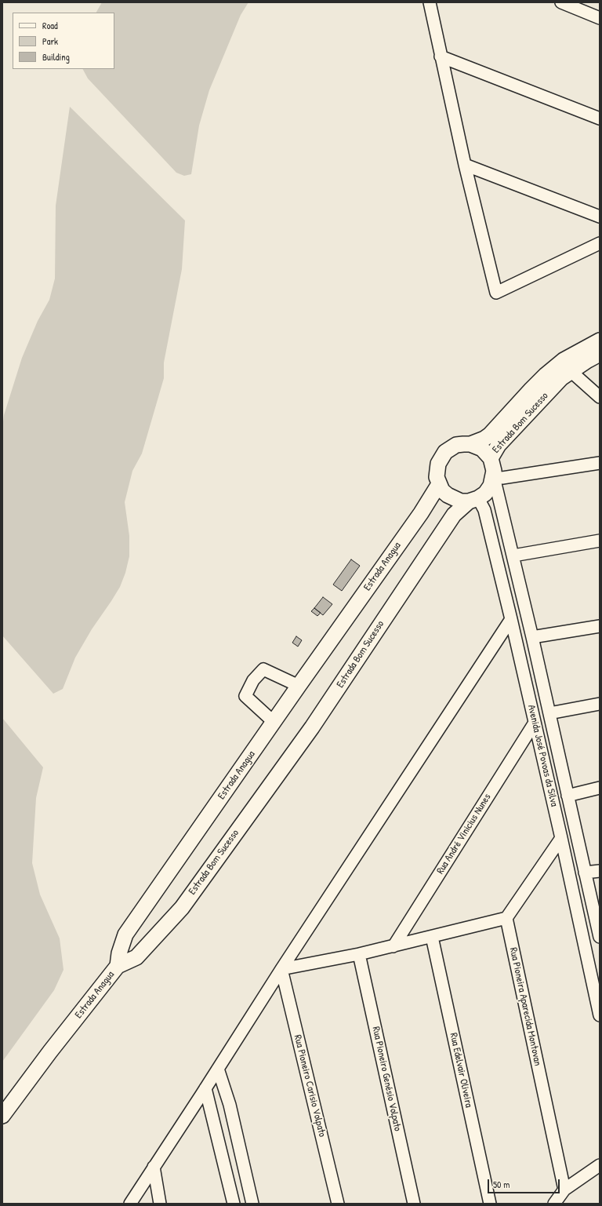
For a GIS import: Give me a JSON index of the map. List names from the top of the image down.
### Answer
{
  "streets": {
    "main road": ["Estrada Bom Sucesso", "Estrada Anagua"],
    "street": [
      "Avenida José Povoas da Silva",
      "Rua André Vinicius Nunes",
      "Rua Pioneira Aparecida Montovan",
      "Rua Edelvair Oliveira",
      "Rua Pioneiro Genésio Volpato",
      "Rua Pioneiro Carisio Volpato"
    ]
  },
  "crossings": [
    ["Estrada Bom Sucesso", "Estrada Anagua"],
    ["Estrada Bom Sucesso", "Avenida José Povoas da Silva"],
    ["Estrada Anagua", "Avenida José Povoas da Silva"],
    ["Avenida José Povoas da Silva", "Rua André Vinicius Nunes"]
  ],
  "legend": ["Road", "Park", "Building"],
  "scale_bar": "50 m"
}
